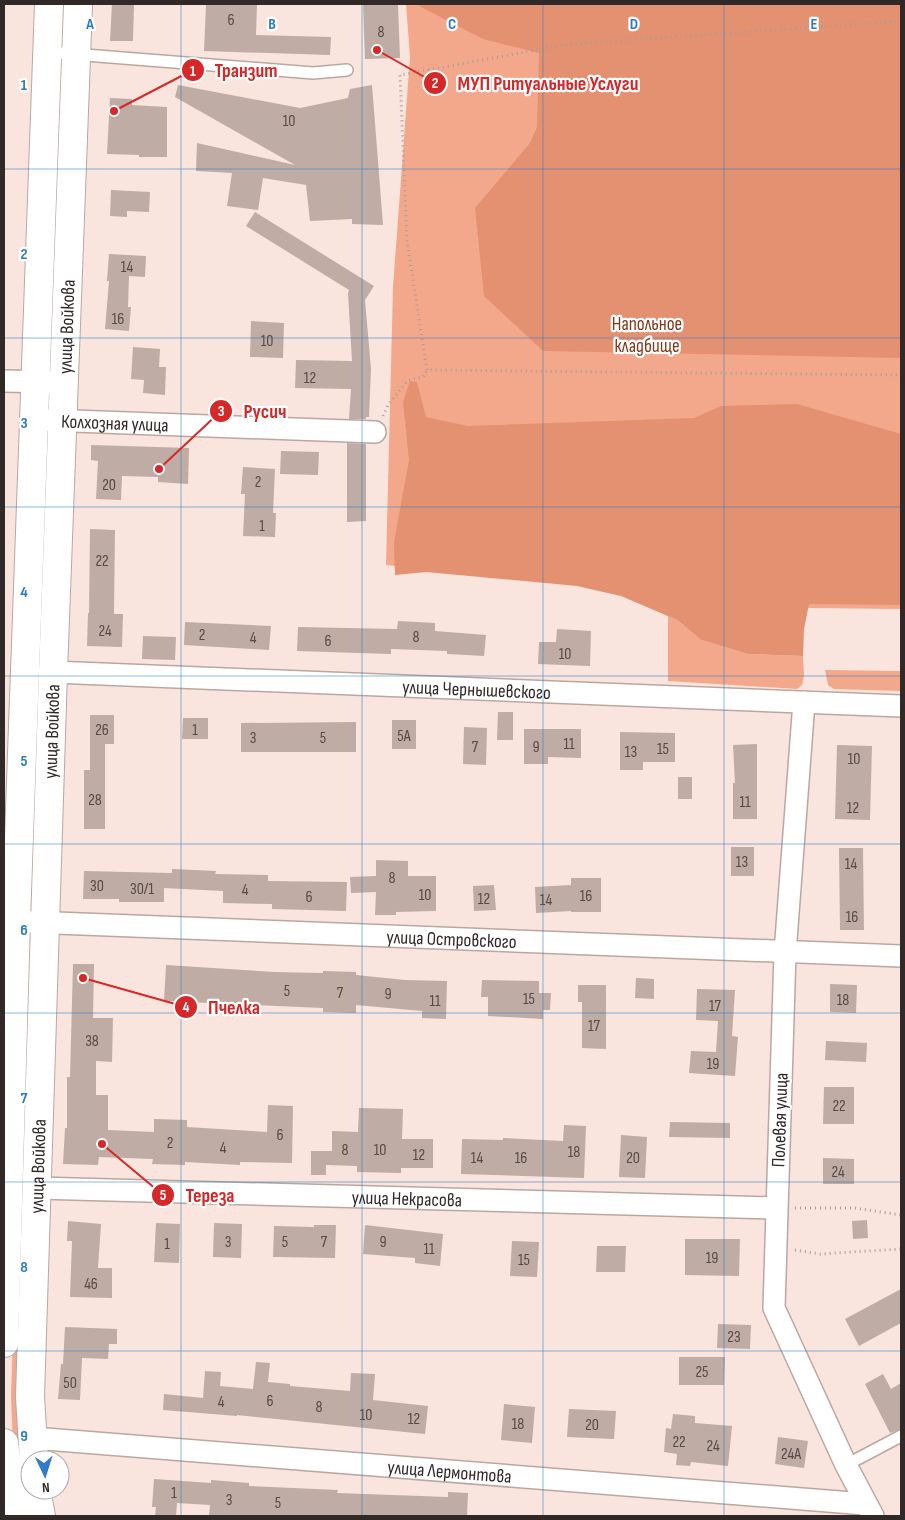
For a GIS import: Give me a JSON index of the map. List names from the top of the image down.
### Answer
{
  "streets": {
    "main road": ["улица Войкова"],
    "street": [
      "Колхозная улица",
      "улица Чернышевского",
      "улица Островского",
      "Полевая улица",
      "улица Некрасова",
      "улица Лермонтова"
    ]
  },
  "crossings": [
    ["улица Войкова", "Колхозная улица"],
    ["улица Войкова", "улица Чернышевского"],
    ["улица Войкова", "улица Островского"],
    ["улица Войкова", "улица Некрасова"],
    ["улица Войкова", "улица Лермонтова"],
    ["улица Чернышевского", "Полевая улица"],
    ["улица Островского", "Полевая улица"],
    ["Полевая улица", "улица Некрасова"],
    ["Полевая улица", "улица Лермонтова"]
  ],
  "parks": ["Напольное кладбище"],
  "places": [
    "МУП Ритуальные Услуги",
    "Транзит",
    "Русич",
    "Пчелка",
    "Тереза"
  ],
  "house_numbers": [
    "6",
    "8",
    "10",
    "14",
    "16",
    "10",
    "12",
    "2",
    "20",
    "1",
    "22",
    "24",
    "2",
    "8",
    "4",
    "6",
    "10",
    "26",
    "1",
    "5А",
    "3",
    "5",
    "11",
    "7",
    "9",
    "15",
    "13",
    "10",
    "28",
    "11",
    "12",
    "13",
    "14",
    "8",
    "30",
    "30/1",
    "4",
    "10",
    "16",
    "6",
    "12",
    "14",
    "16",
    "5",
    "7",
    "9",
    "15",
    "18",
    "11",
    "17",
    "17",
    "38",
    "19",
    "22",
    "6",
    "2",
    "4",
    "8",
    "10",
    "18",
    "12",
    "14",
    "16",
    "20",
    "24",
    "3",
    "5",
    "7",
    "9",
    "1",
    "11",
    "19",
    "15",
    "46",
    "23",
    "25",
    "50",
    "6",
    "4",
    "8",
    "10",
    "12",
    "18",
    "20",
    "22",
    "24",
    "24А",
    "1",
    "3",
    "5"
  ],
  "north": "bottom",
  "grid": {
    "columns": [
      "A",
      "B",
      "C",
      "D",
      "E"
    ],
    "rows": [
      "1",
      "2",
      "3",
      "4",
      "5",
      "6",
      "7",
      "8",
      "9"
    ]
  }
}
